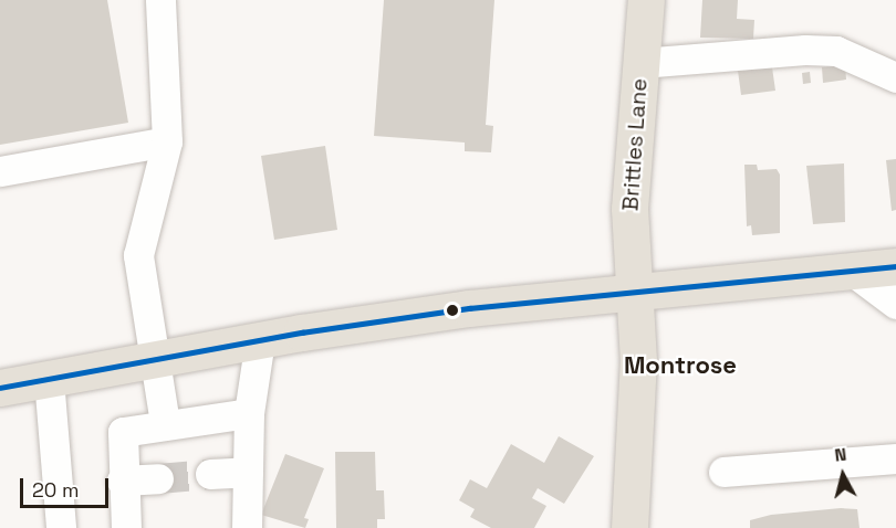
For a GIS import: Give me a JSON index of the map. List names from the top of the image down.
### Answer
{
  "streets": {
    "main road": ["Brittles Lane"]
  },
  "districts": ["Montrose"],
  "scale_bar": "20 m",
  "north": "top"
}
